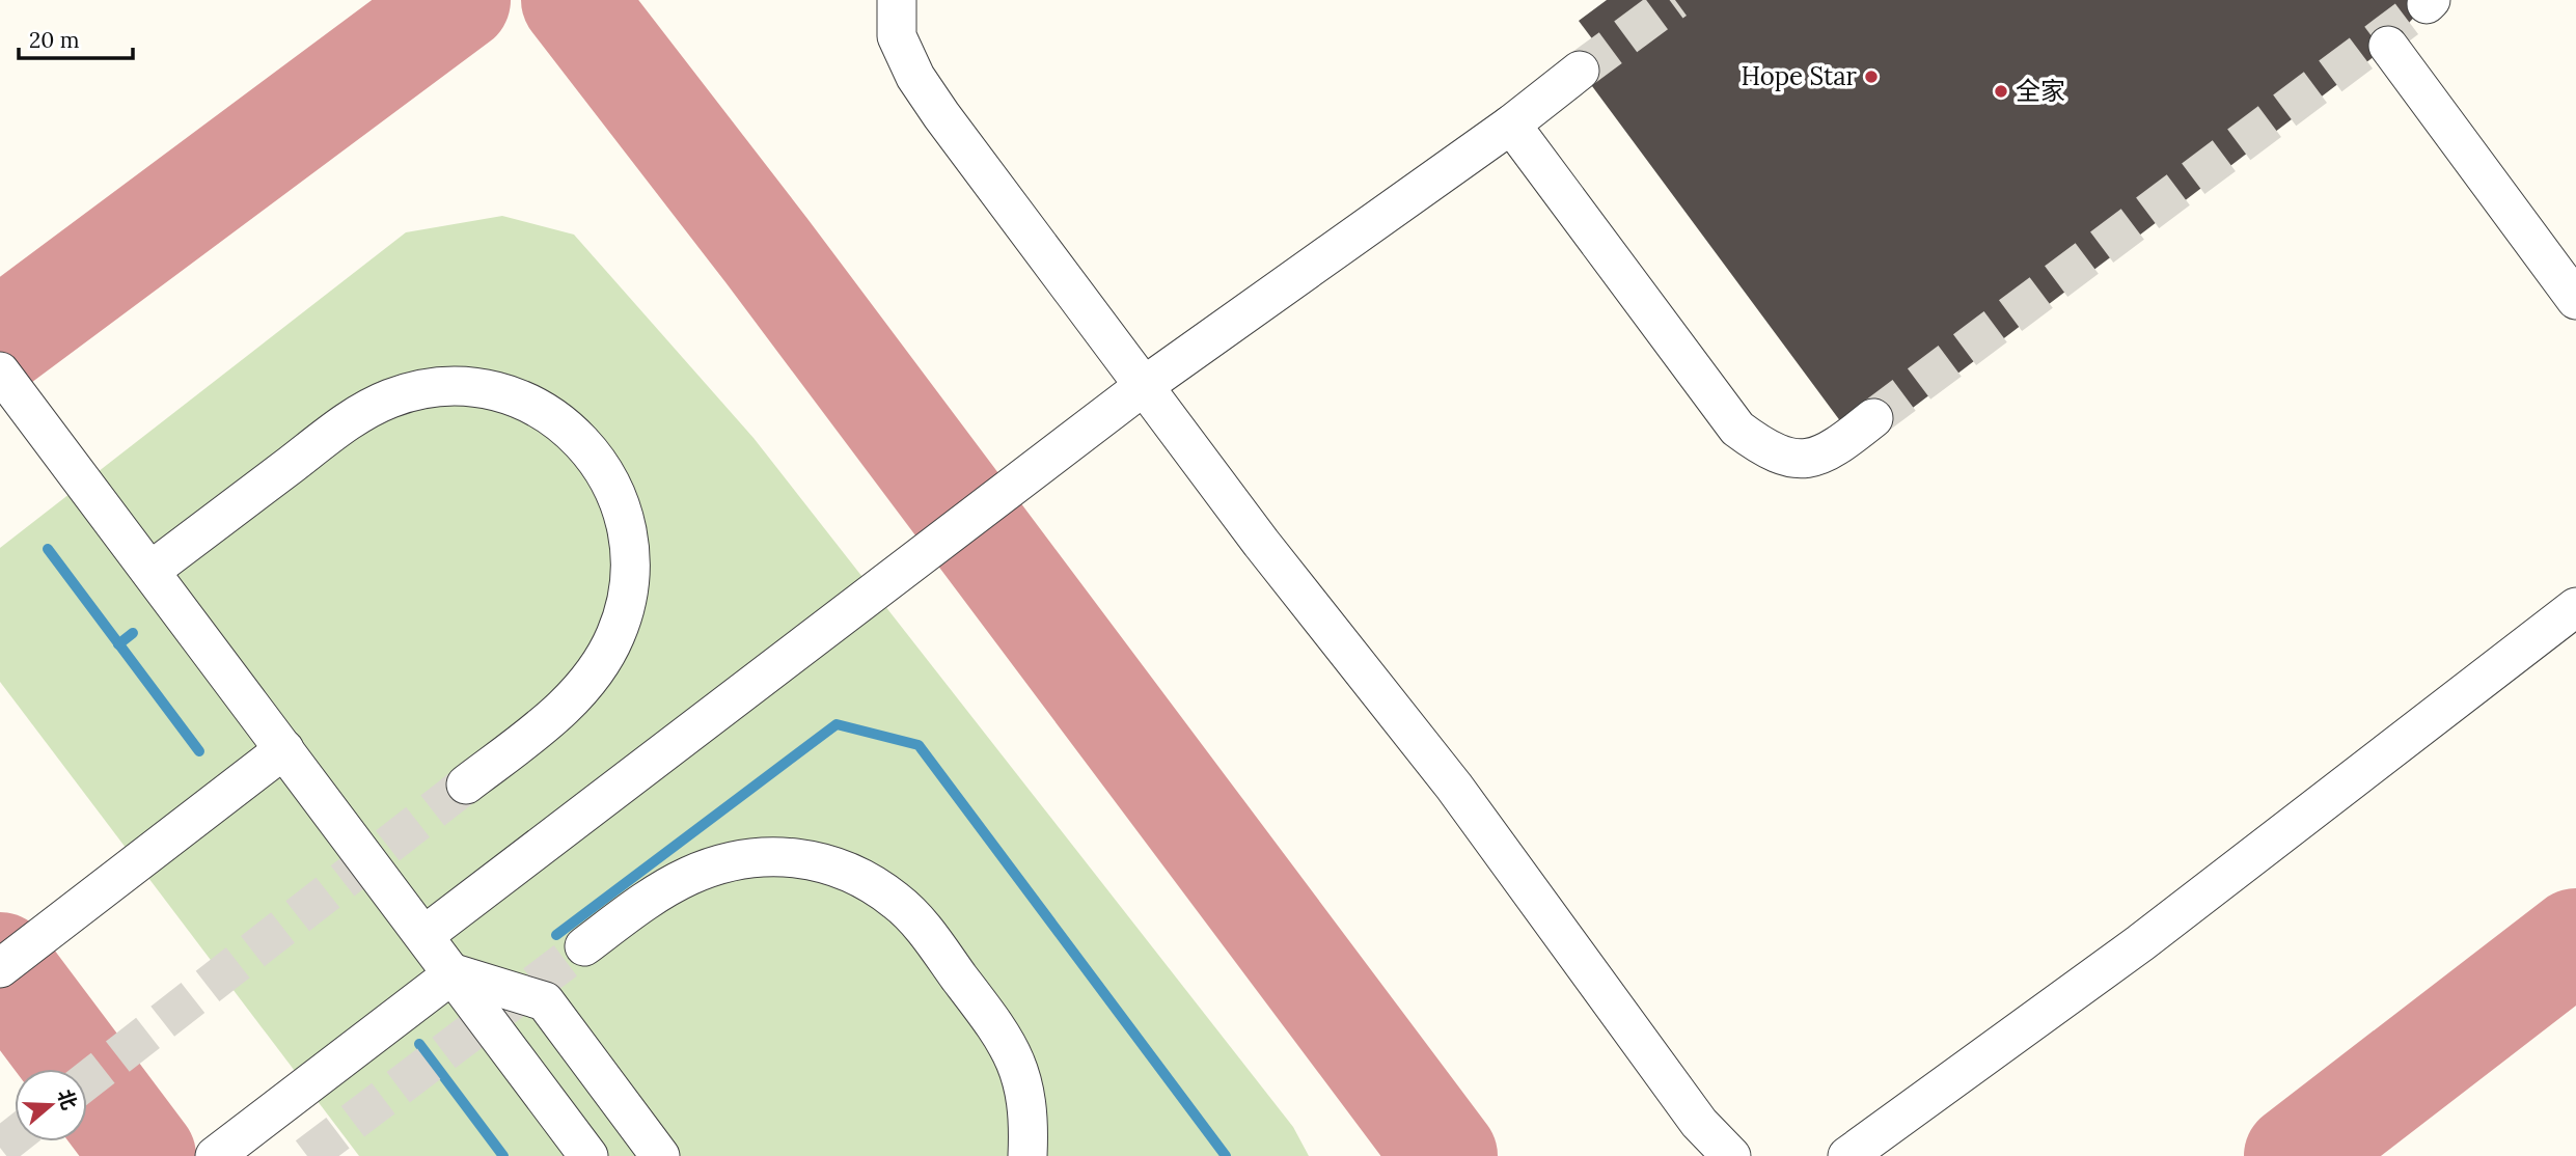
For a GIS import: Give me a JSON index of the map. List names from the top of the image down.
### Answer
{
  "places": ["Hope Star", "全家"],
  "scale_bar": "20 m",
  "north": "right"
}
